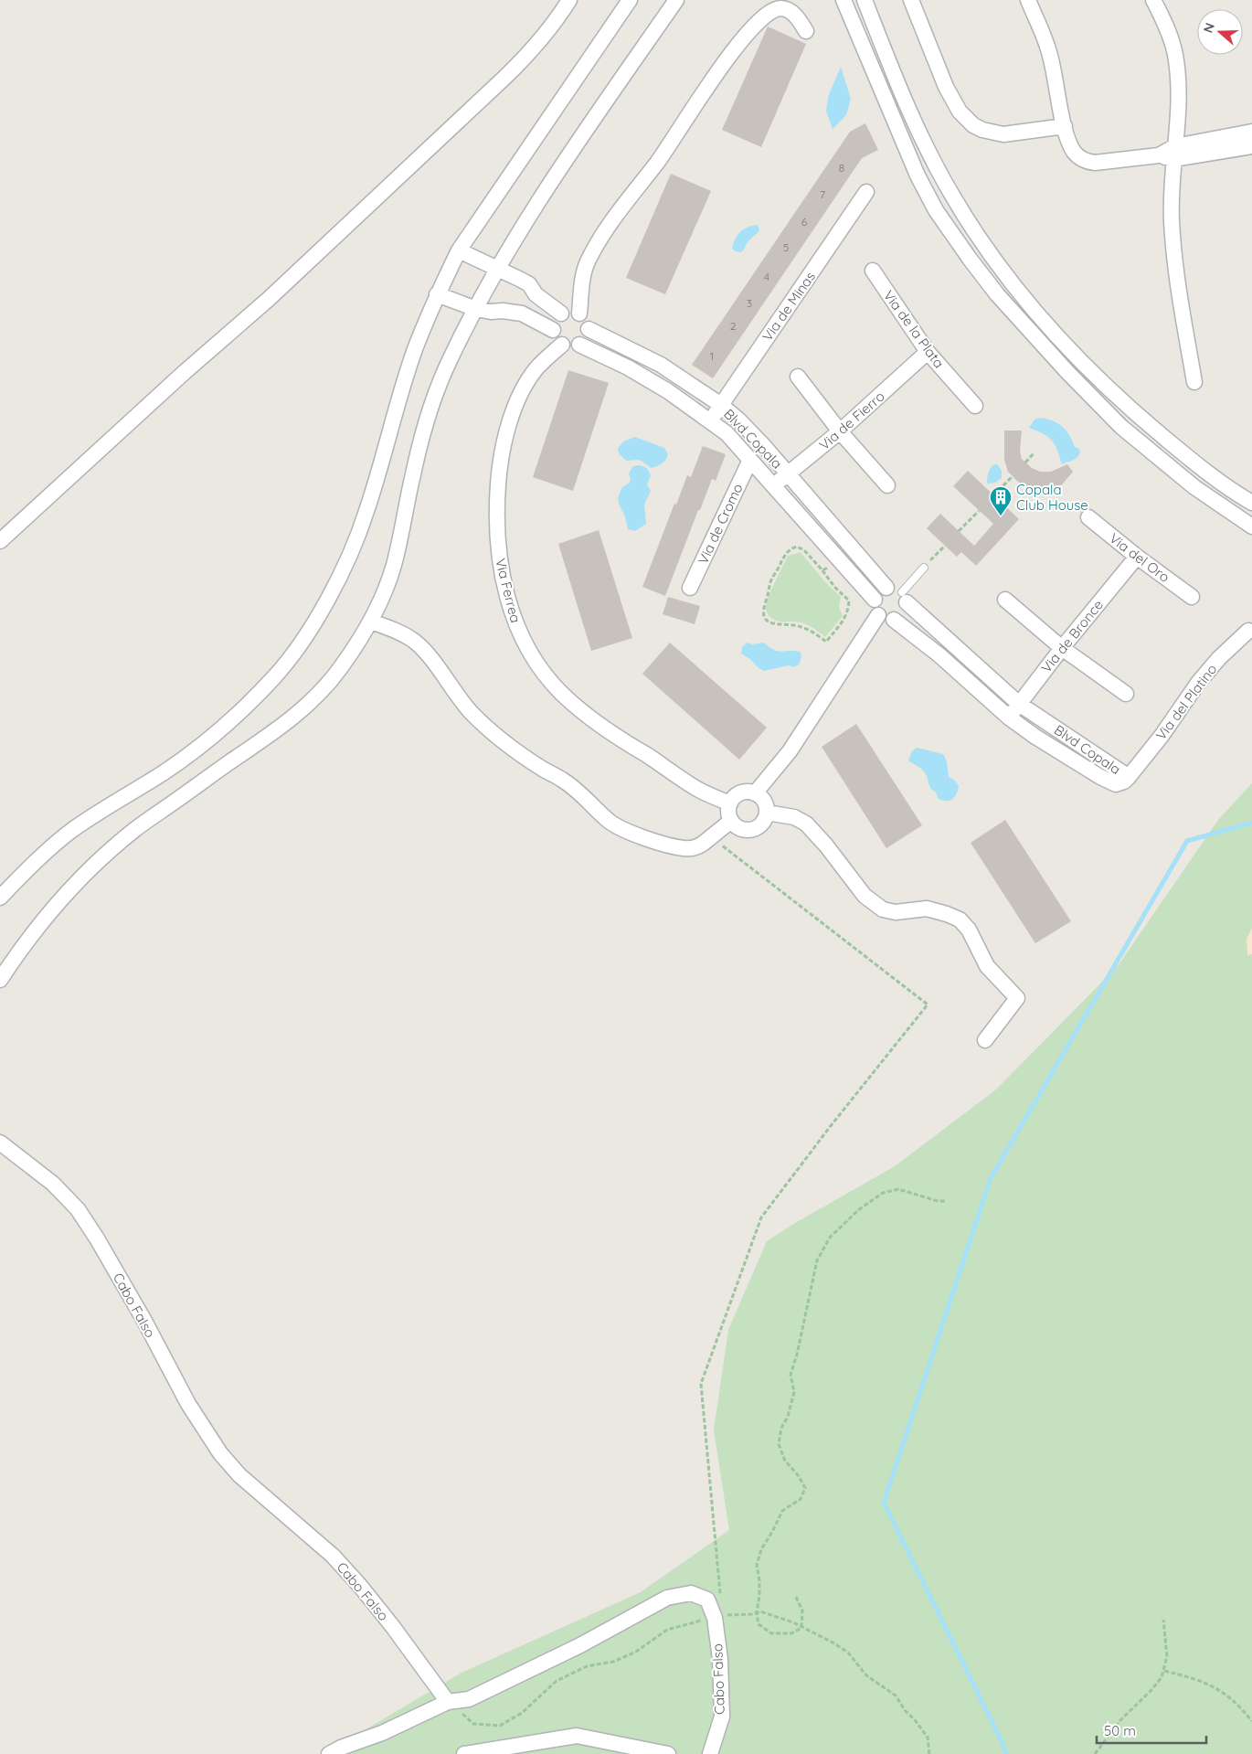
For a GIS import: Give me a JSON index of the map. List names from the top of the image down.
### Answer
{
  "streets": {
    "street": [
      "Via de Minas",
      "Via de la Plata",
      "Via de Fierro",
      "Blvd Copala",
      "Via de Cromo",
      "Via del Oro",
      "Via Ferrea",
      "Via de Bronce",
      "Via del Platino",
      "Cabo Falso"
    ]
  },
  "crossings": [
    ["Via de Minas", "Blvd Copala"],
    ["Via de la Plata", "Via de Fierro"],
    ["Via de Fierro", "Blvd Copala"],
    ["Blvd Copala", "Via de Cromo"],
    ["Blvd Copala", "Via Ferrea"],
    ["Blvd Copala", "Via de Bronce"],
    ["Blvd Copala", "Via del Platino"],
    ["Via del Oro", "Via de Bronce"]
  ],
  "places": {
    "building": ["Copala Club House"]
  },
  "house_numbers": [
    "8",
    "7",
    "6",
    "5",
    "4",
    "3",
    "2",
    "1"
  ],
  "scale_bar": "50 m",
  "north": "left"
}
